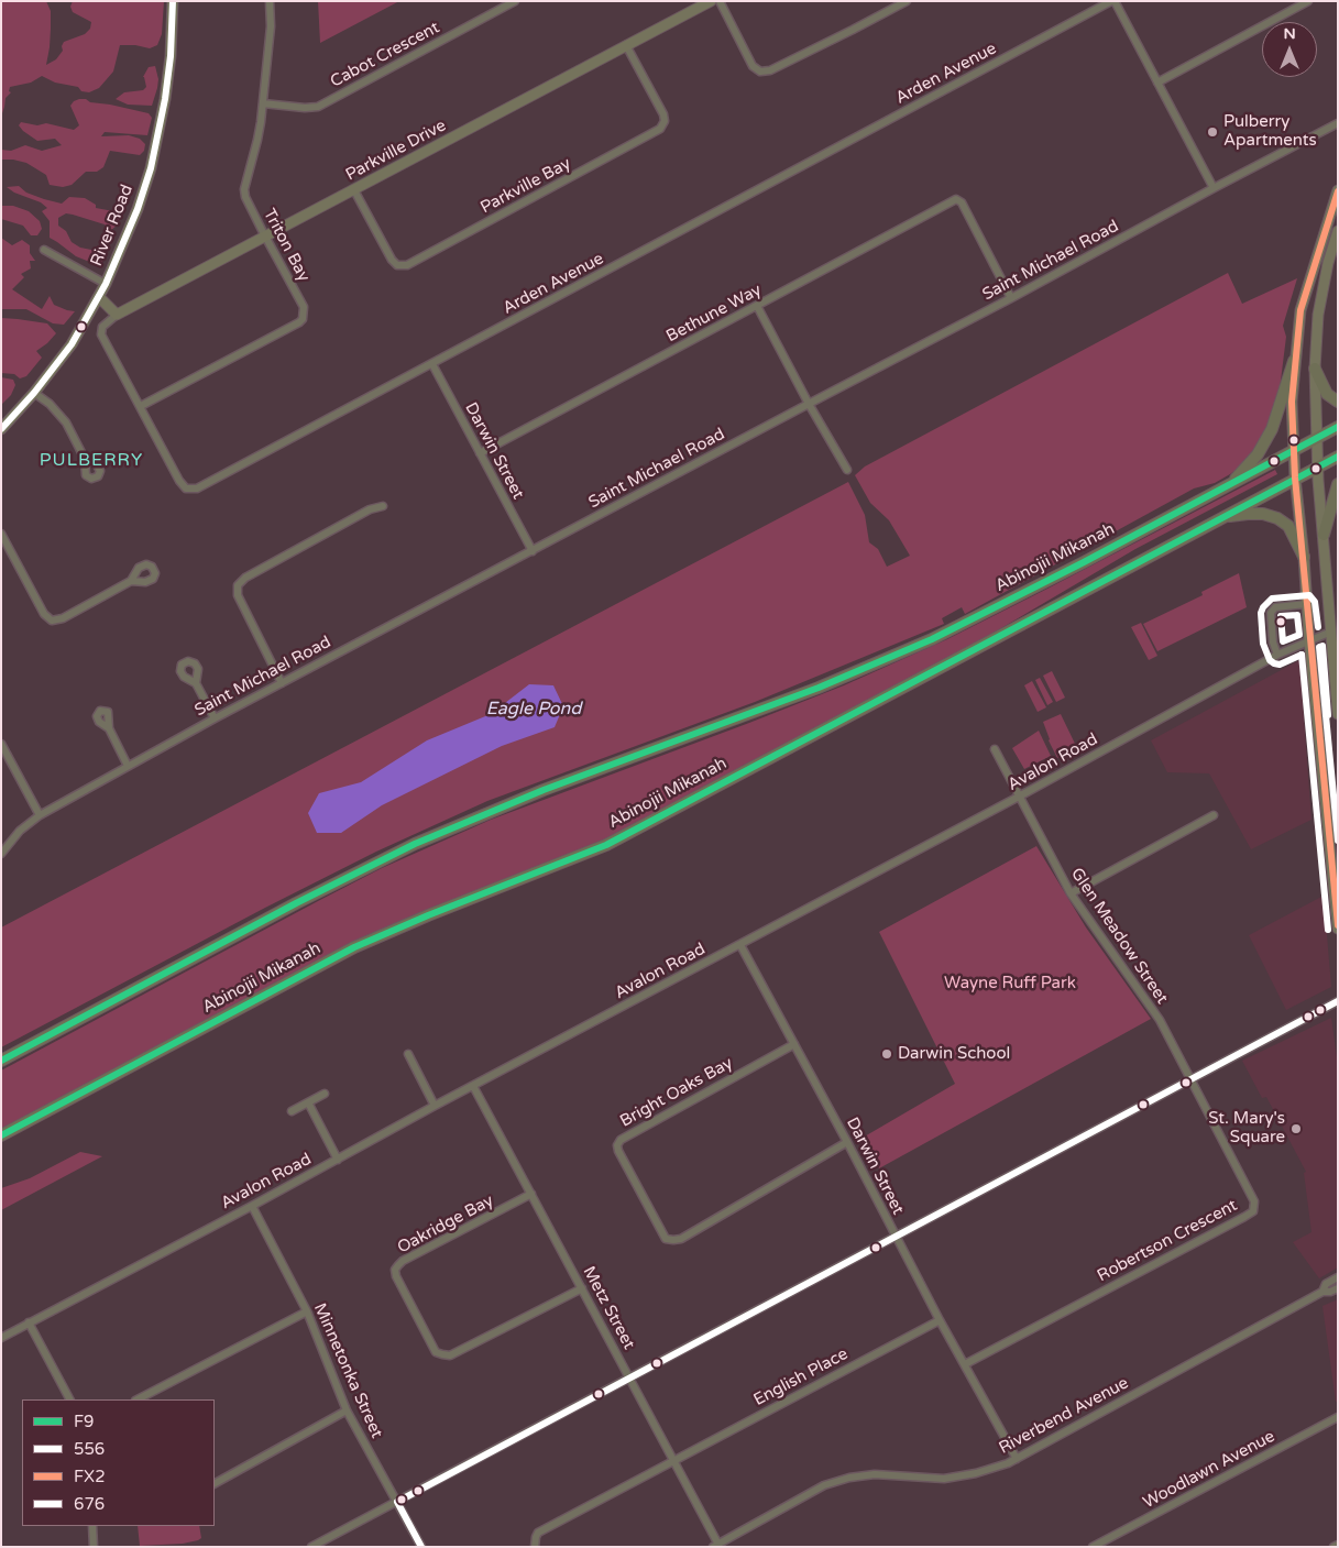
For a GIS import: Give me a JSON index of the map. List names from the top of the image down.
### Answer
{
  "streets": {
    "main road": ["Parkville Drive", "River Road", "Abinojii Mikanah"],
    "street": [
      "Cabot Crescent",
      "Arden Avenue",
      "Parkville Bay",
      "Triton Bay",
      "Saint Michael Road",
      "Bethune Way",
      "Darwin Street",
      "Avalon Road",
      "Glen Meadow Street",
      "Bright Oaks Bay",
      "Oakridge Bay",
      "Robertson Crescent",
      "Metz Street",
      "Minnetonka Street",
      "English Place",
      "Riverbend Avenue",
      "Woodlawn Avenue"
    ]
  },
  "crossings": [
    ["Cabot Crescent", "Triton Bay"],
    ["Arden Avenue", "Parkville Drive"],
    ["Arden Avenue", "Triton Bay"],
    ["Arden Avenue", "Darwin Street"],
    ["Parkville Drive", "Parkville Bay"],
    ["Parkville Drive", "Triton Bay"],
    ["Saint Michael Road", "Bethune Way"],
    ["Saint Michael Road", "Darwin Street"],
    ["Bethune Way", "Darwin Street"],
    ["Darwin Street", "Avalon Road"],
    ["Darwin Street", "Bright Oaks Bay"],
    ["Darwin Street", "Robertson Crescent"],
    ["Darwin Street", "English Place"],
    ["Darwin Street", "Riverbend Avenue"],
    ["Avalon Road", "Glen Meadow Street"],
    ["Avalon Road", "Metz Street"],
    ["Avalon Road", "Minnetonka Street"],
    ["Glen Meadow Street", "Robertson Crescent"],
    ["Oakridge Bay", "Metz Street"],
    ["Metz Street", "English Place"],
    ["Metz Street", "Riverbend Avenue"]
  ],
  "districts": ["PULBERRY"],
  "water": ["Eagle Pond"],
  "parks": ["Wayne Ruff Park"],
  "places": ["Pulberry Apartments", "Darwin School", "St. Mary's Square"],
  "lines": [
    "transit line 676",
    "transit line FX2",
    "transit line F9",
    "transit line 556"
  ],
  "legend": [
    "F9",
    "556",
    "FX2",
    "676"
  ],
  "north": "top"
}
